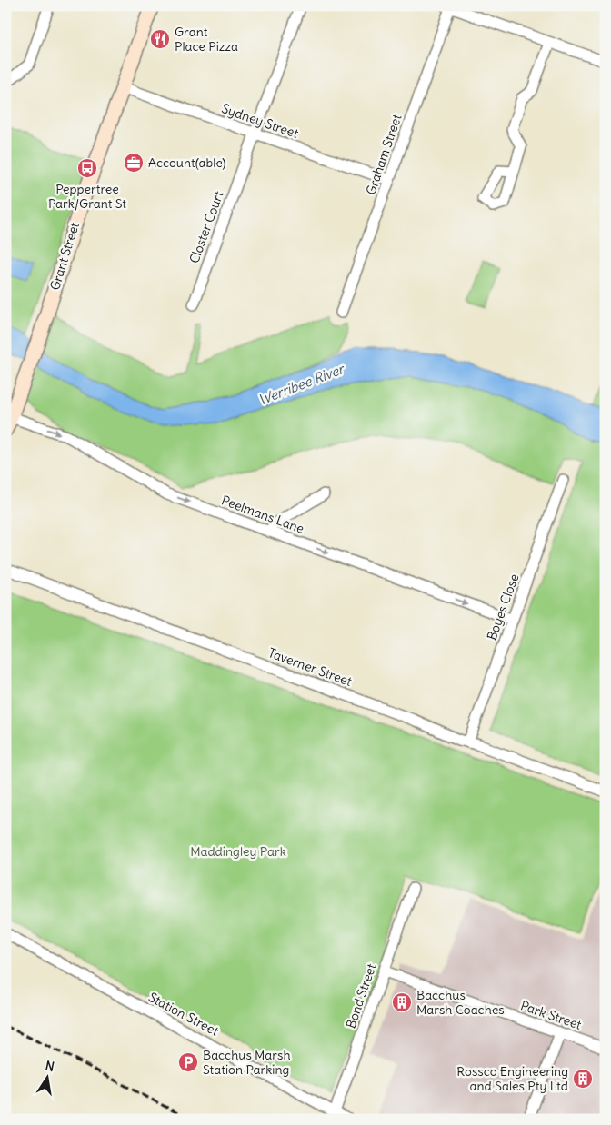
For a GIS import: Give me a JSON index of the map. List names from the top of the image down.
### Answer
{
  "streets": {
    "main road": ["Grant Street"],
    "street": [
      "Sydney Street",
      "Graham Street",
      "Closter Court",
      "Peelmans Lane",
      "Boyes Close",
      "Taverner Street",
      "Bond Street",
      "Station Street",
      "Park Street"
    ]
  },
  "crossings": [
    ["Sydney Street", "Graham Street"],
    ["Sydney Street", "Closter Court"],
    ["Sydney Street", "Grant Street"],
    ["Grant Street", "Peelmans Lane"],
    ["Peelmans Lane", "Boyes Close"],
    ["Boyes Close", "Taverner Street"],
    ["Bond Street", "Station Street"],
    ["Bond Street", "Park Street"]
  ],
  "one_way": ["Peelmans Lane"],
  "water": ["Werribee River"],
  "parks": ["Maddingley Park"],
  "places": {
    "restaurant": ["Grant Place Pizza"],
    "office": ["Account(able)"],
    "bus stop": ["Peppertree Park/Grant St"],
    "building": ["Bacchus Marsh Coaches", "Rossco Engineering and Sales Pty Ltd"],
    "parking": ["Bacchus Marsh Station Parking"]
  },
  "north": "top"
}
